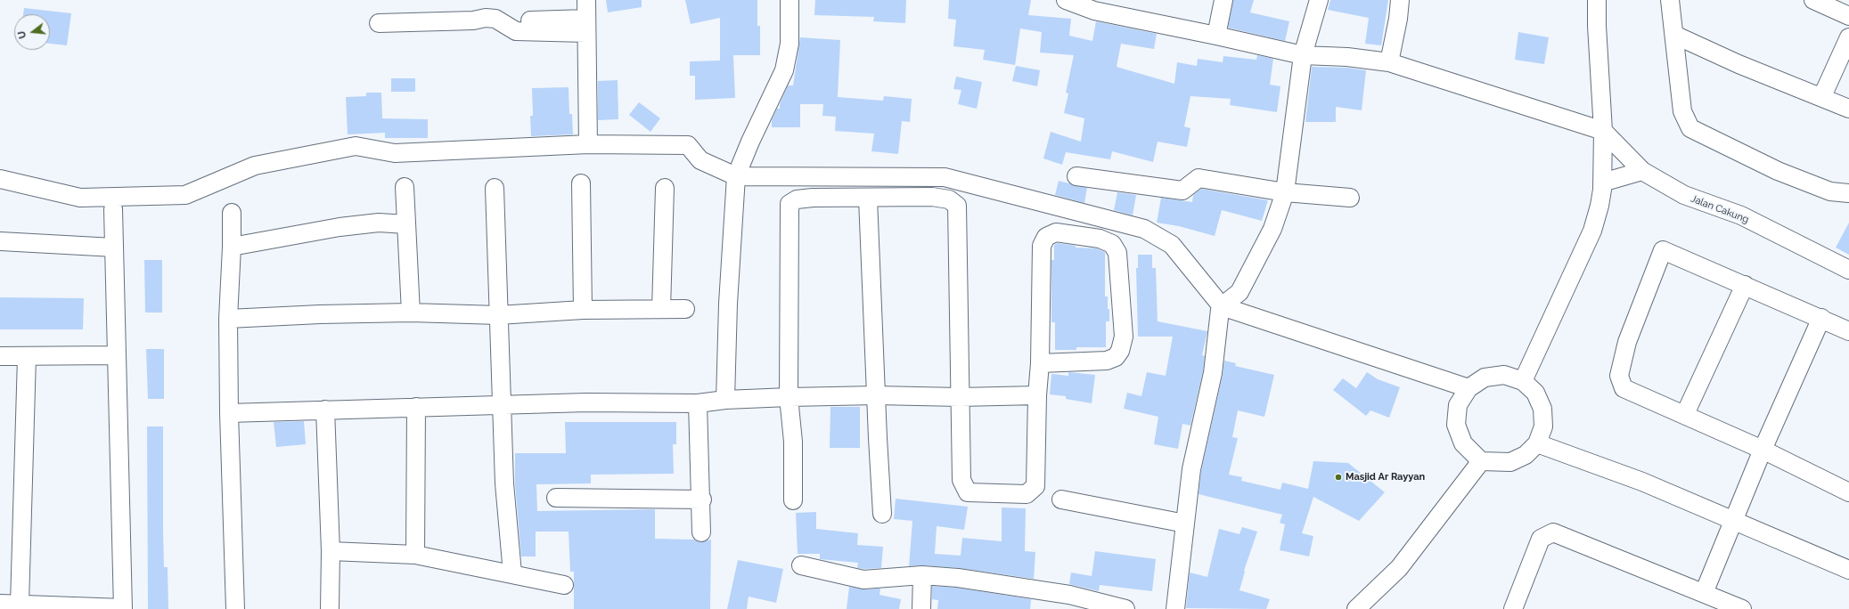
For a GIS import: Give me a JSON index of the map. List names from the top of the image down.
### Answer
{
  "streets": {
    "street": ["Jalan Cakung"]
  },
  "places": ["Masjid Ar Rayyan"],
  "north": "left"
}
